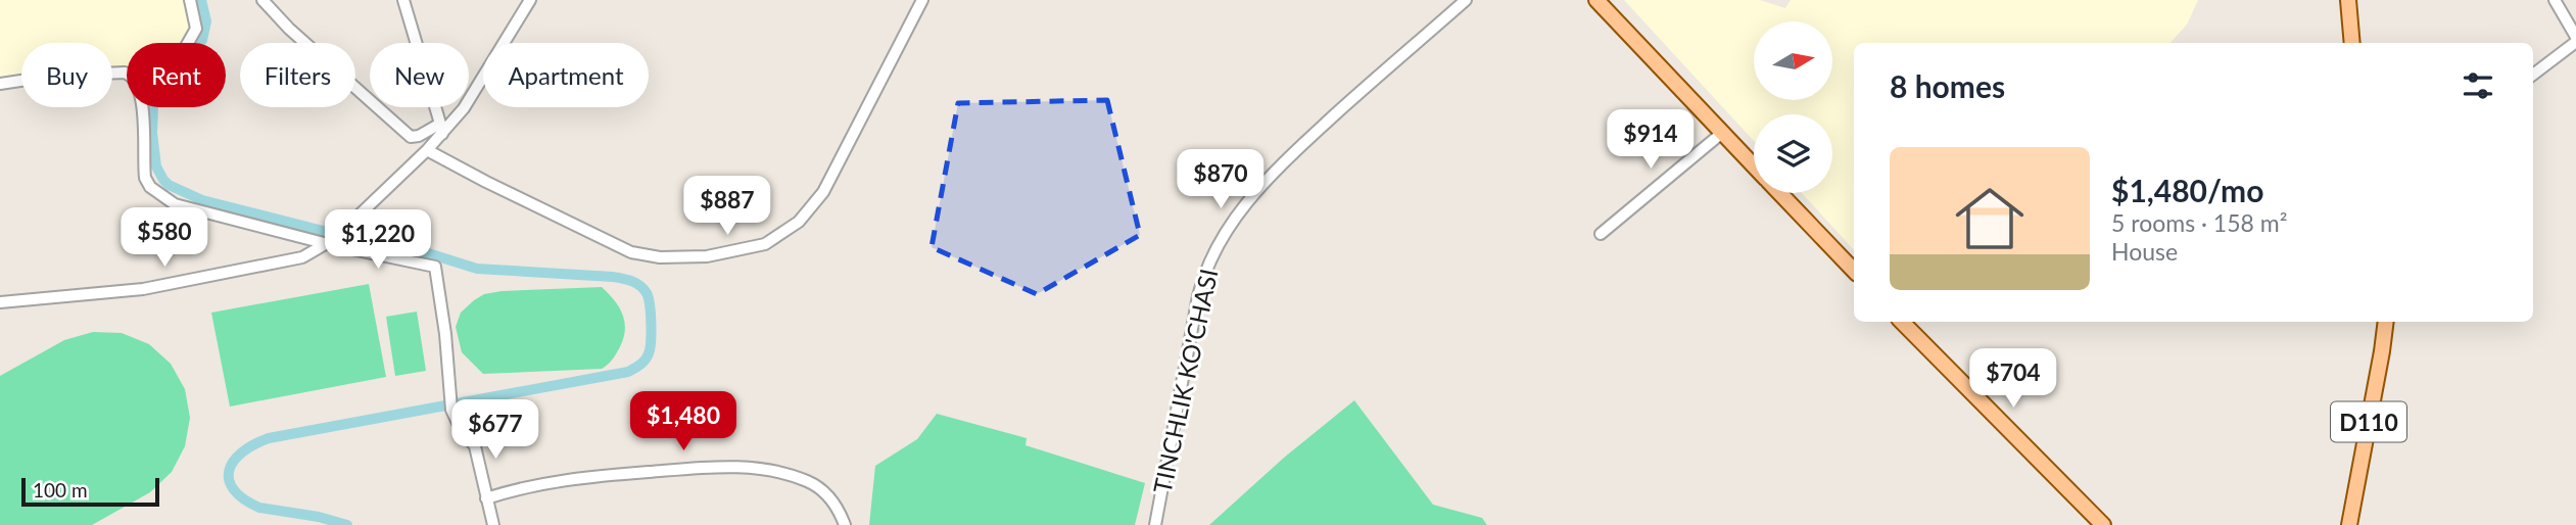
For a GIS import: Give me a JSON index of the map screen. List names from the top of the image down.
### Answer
{
  "streets": {
    "main road": ["D110"],
    "street": ["TINCHLIK KO'CHASI"]
  },
  "scale_bar": "100 m",
  "north": "right",
  "page": {
    "chip": [
      "Buy",
      "Rent",
      "Filters",
      "New",
      "Apartment"
    ],
    "heading": "8 homes",
    "price": [
      "$914",
      "$870",
      "$887",
      "$580",
      "$1,220",
      "$704",
      "$1,480",
      "$677"
    ],
    "list": [
      {
        "name": "$1,480/mo",
        "note": "5 rooms · 158 m² · House"
      }
    ],
    "scale": "100 m"
  }
}
